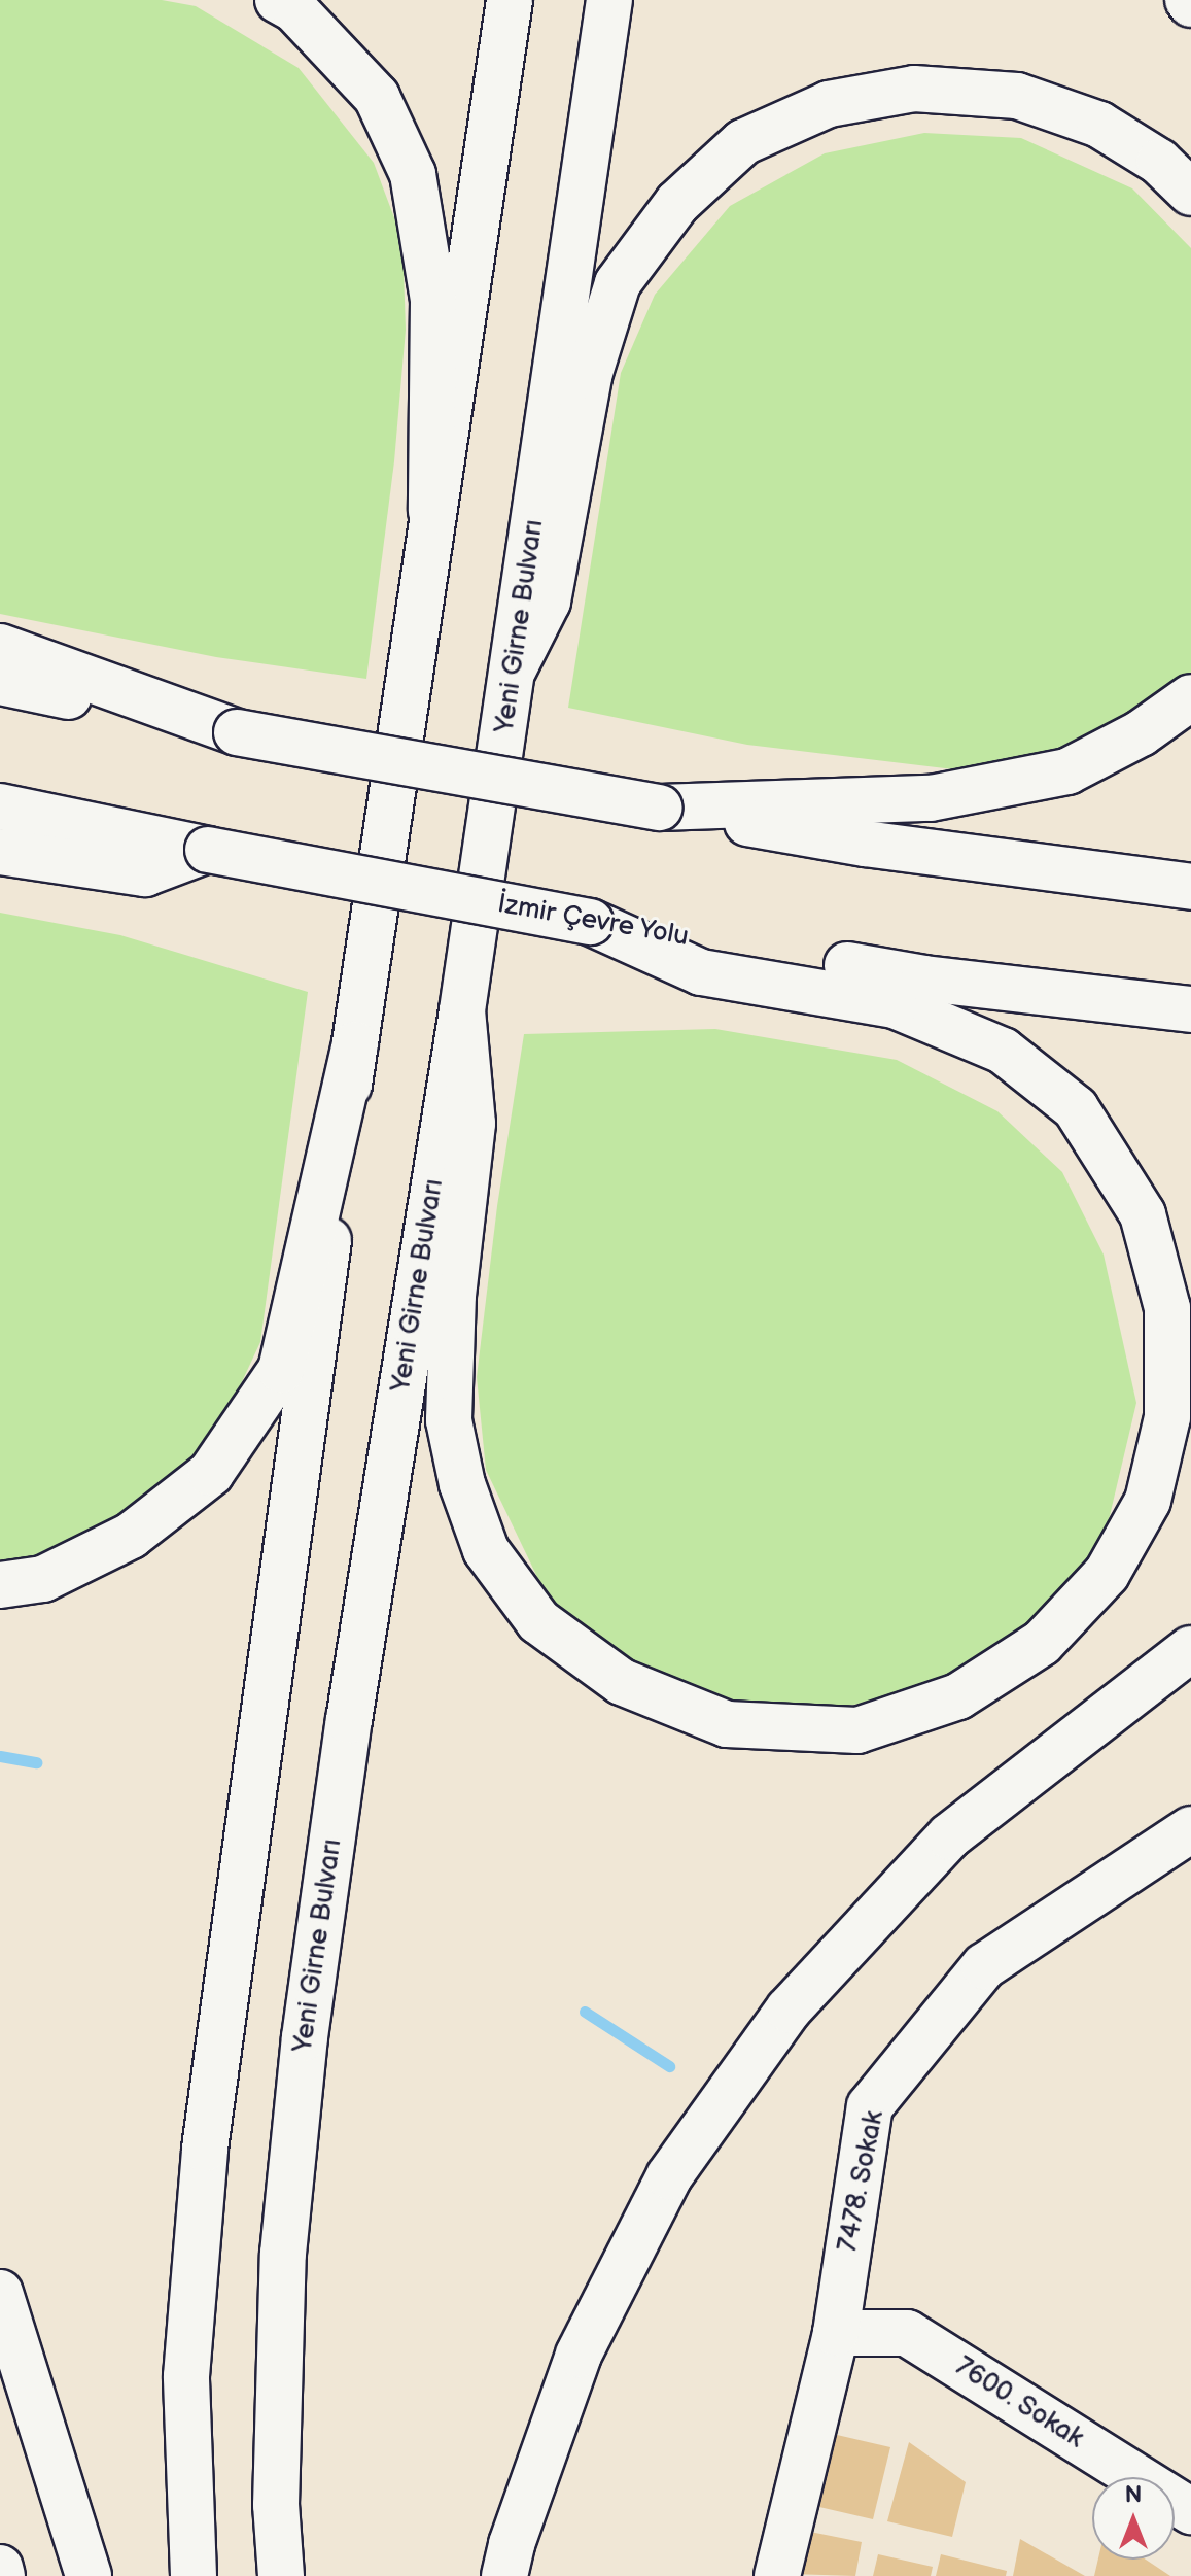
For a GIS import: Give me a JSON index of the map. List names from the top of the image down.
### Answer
{
  "streets": {
    "main road": [
      "Yeni Girne Bulvarı",
      "İzmir Çevre Yolu",
      "7478. Sokak",
      "7600. Sokak"
    ]
  },
  "crossings": [
    ["7478. Sokak", "7600. Sokak"]
  ],
  "north": "top"
}
